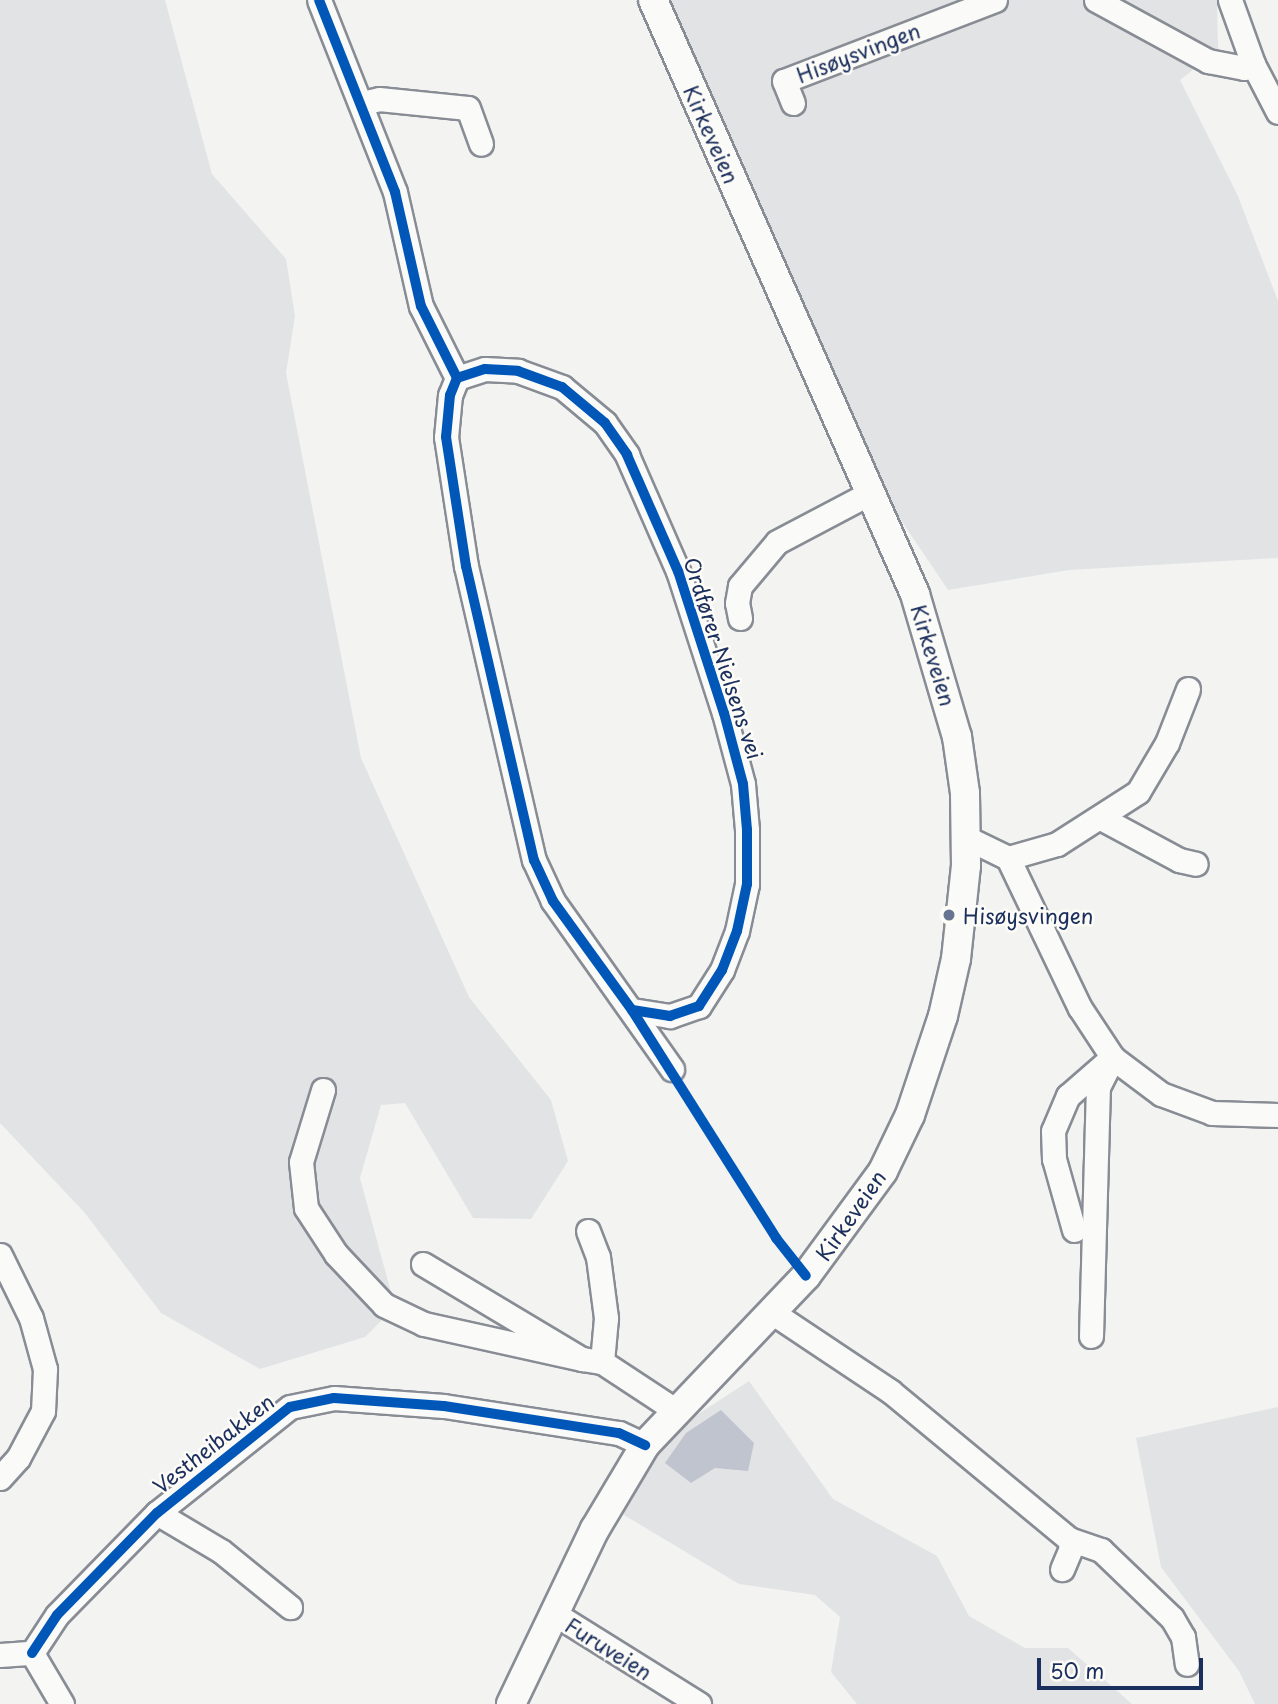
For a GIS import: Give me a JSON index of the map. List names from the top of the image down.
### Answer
{
  "streets": {
    "main road": ["Kirkeveien"],
    "street": [
      "Hisøysvingen",
      "Ordfører Nielsens vei",
      "Vestheibakken",
      "Furuveien"
    ]
  },
  "crossings": [
    ["Kirkeveien", "Vestheibakken"],
    ["Kirkeveien", "Furuveien"]
  ],
  "places": ["Hisøysvingen"],
  "scale_bar": "50 m"
}
